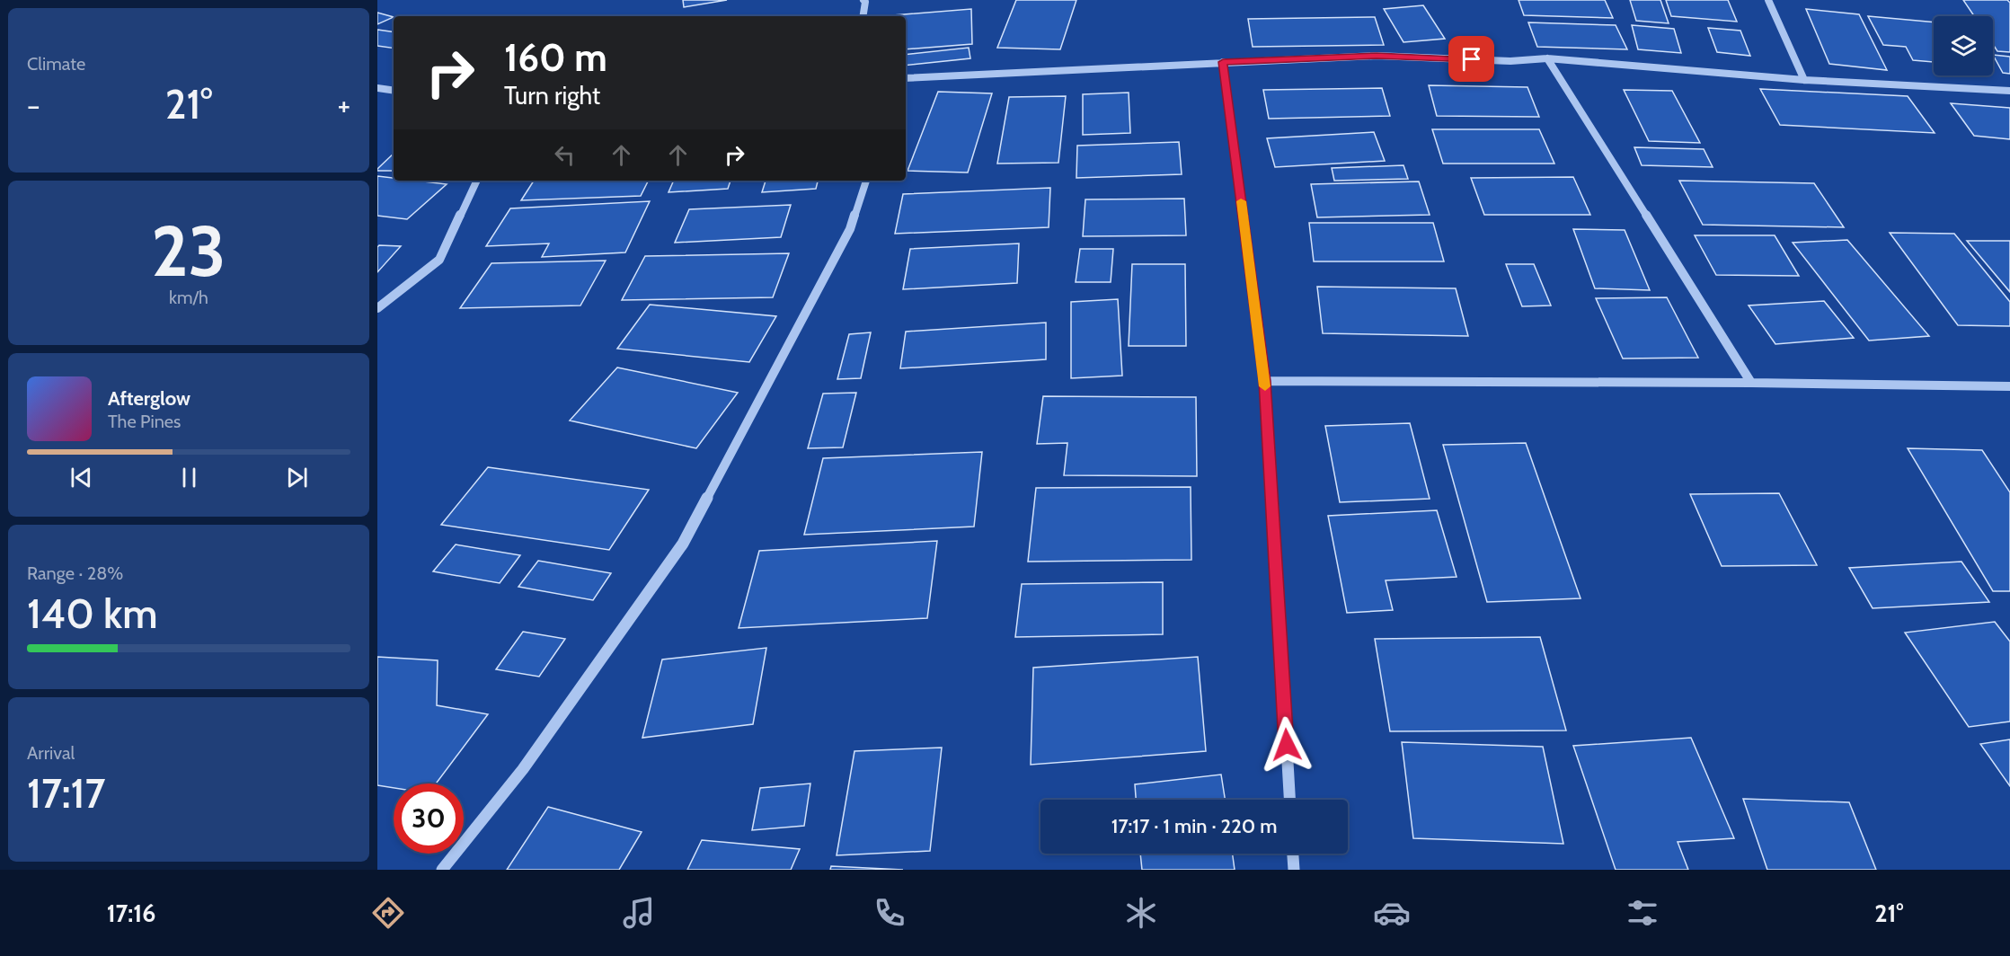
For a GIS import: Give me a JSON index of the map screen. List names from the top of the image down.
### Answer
{
  "page": {
    "tile": [
      "Climate",
      ["23", "km/h"],
      ["Range · 28%", "140 km"],
      ["Arrival", "17:17"]
    ],
    "turn": ["160 m", "Turn right"],
    "heat": ["−", "21°", "+"],
    "song": ["Afterglow", "The Pines"],
    "limit": "30",
    "trip": "17:17 · 1 min · 220 m",
    "tabs": ["17:16", "21°"]
  }
}
